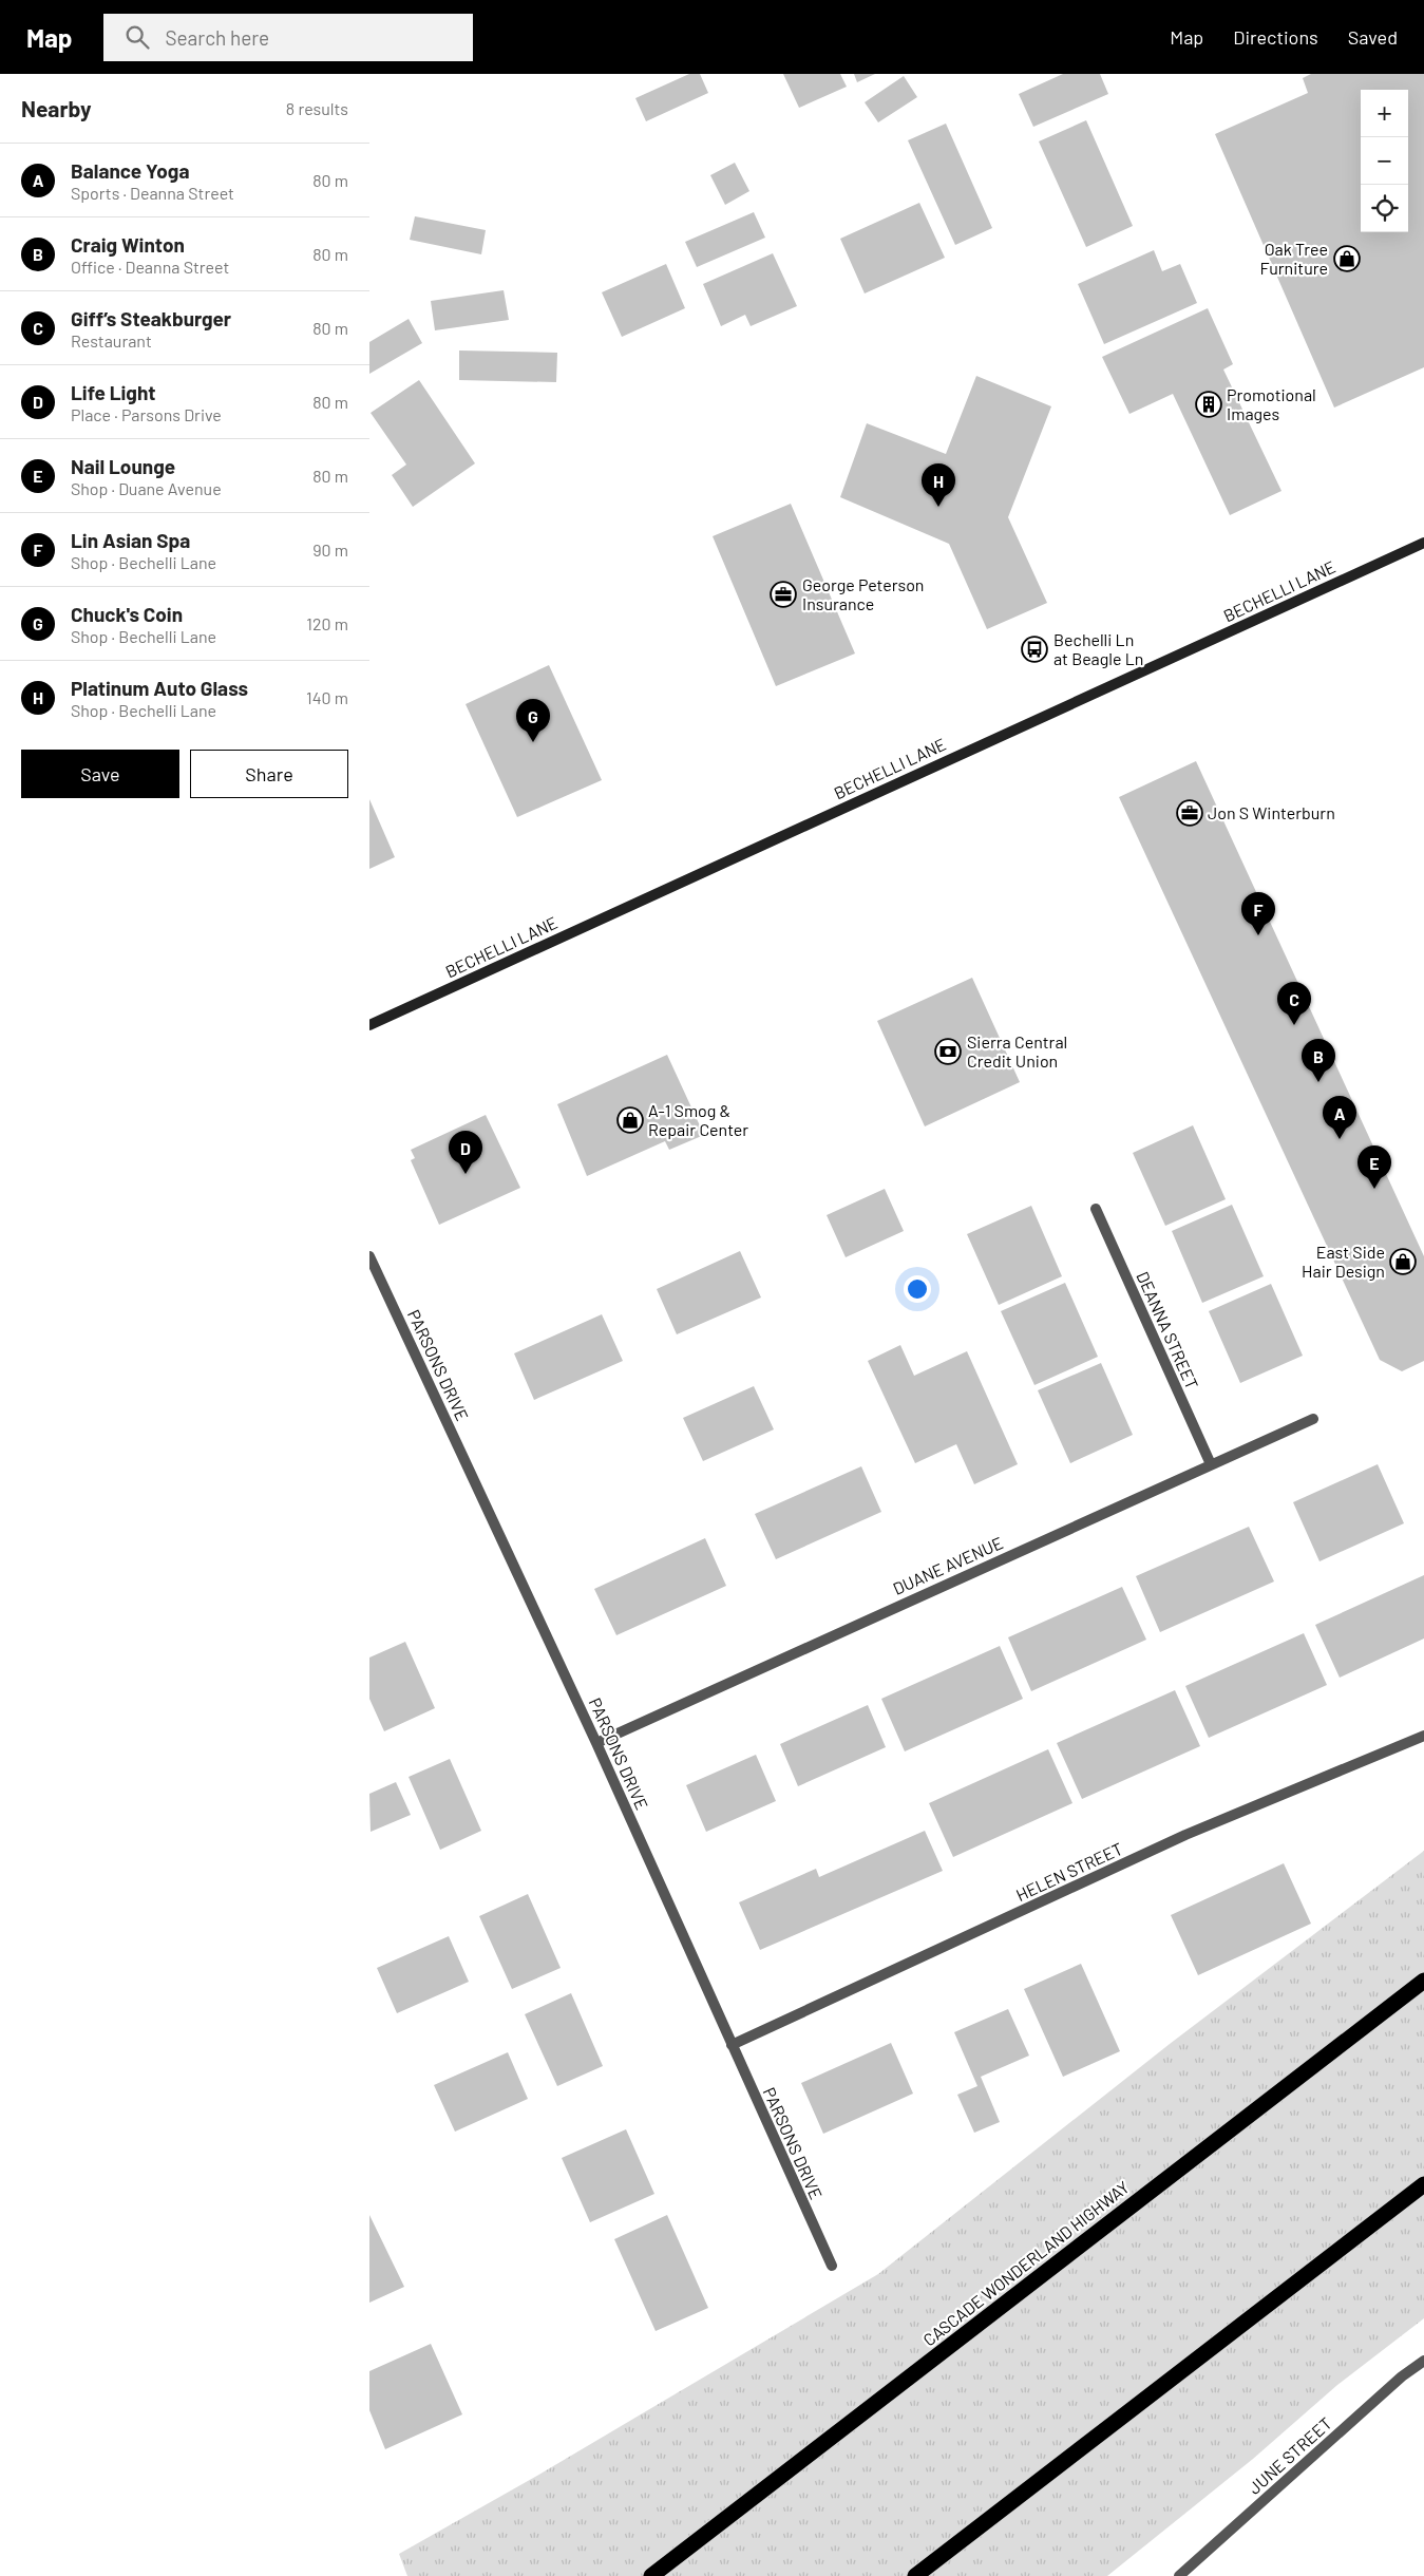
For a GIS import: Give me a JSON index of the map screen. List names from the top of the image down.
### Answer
{
  "streets": {
    "highway": ["CASCADE WONDERLAND HIGHWAY"],
    "main road": ["BECHELLI LANE"],
    "street": [
      "DEANNA STREET",
      "PARSONS DRIVE",
      "DUANE AVENUE",
      "HELEN STREET",
      "JUNE STREET"
    ]
  },
  "crossings": [
    ["DEANNA STREET", "DUANE AVENUE"],
    ["PARSONS DRIVE", "DUANE AVENUE"],
    ["PARSONS DRIVE", "HELEN STREET"]
  ],
  "places": {
    "shop": ["Oak Tree Furniture", "A-1 Smog & Repair Center", "East Side Hair Design"],
    "building": ["Promotional Images"],
    "office": ["George Peterson Insurance", "Jon S Winterburn"],
    "bus stop": ["Bechelli Ln at Beagle Ln"],
    "bank": ["Sierra Central Credit Union"]
  },
  "page": {
    "header": "Map",
    "search": "Search here",
    "nav": ["Map", "Directions", "Saved"],
    "heading": ["Nearby", "8 results"],
    "map_buttons": ["+", "−"],
    "list": [
      {
        "mark": "A",
        "name": "Balance Yoga",
        "note": "Sports · Deanna Street",
        "value": "80 m"
      },
      {
        "mark": "B",
        "name": "Craig Winton",
        "note": "Office · Deanna Street",
        "value": "80 m"
      },
      {
        "mark": "C",
        "name": "Giff’s Steakburger",
        "note": "Restaurant",
        "value": "80 m"
      },
      {
        "mark": "D",
        "name": "Life Light",
        "note": "Place · Parsons Drive",
        "value": "80 m"
      },
      {
        "mark": "E",
        "name": "Nail Lounge",
        "note": "Shop · Duane Avenue",
        "value": "80 m"
      },
      {
        "mark": "F",
        "name": "Lin Asian Spa",
        "note": "Shop · Bechelli Lane",
        "value": "90 m"
      },
      {
        "mark": "G",
        "name": "Chuck's Coin",
        "note": "Shop · Bechelli Lane",
        "value": "120 m"
      },
      {
        "mark": "H",
        "name": "Platinum Auto Glass",
        "note": "Shop · Bechelli Lane",
        "value": "140 m"
      }
    ],
    "pins": [
      "H",
      "G",
      "F",
      "C",
      "B",
      "A",
      "D",
      "E"
    ],
    "buttons": ["Save", "Share"]
  }
}
